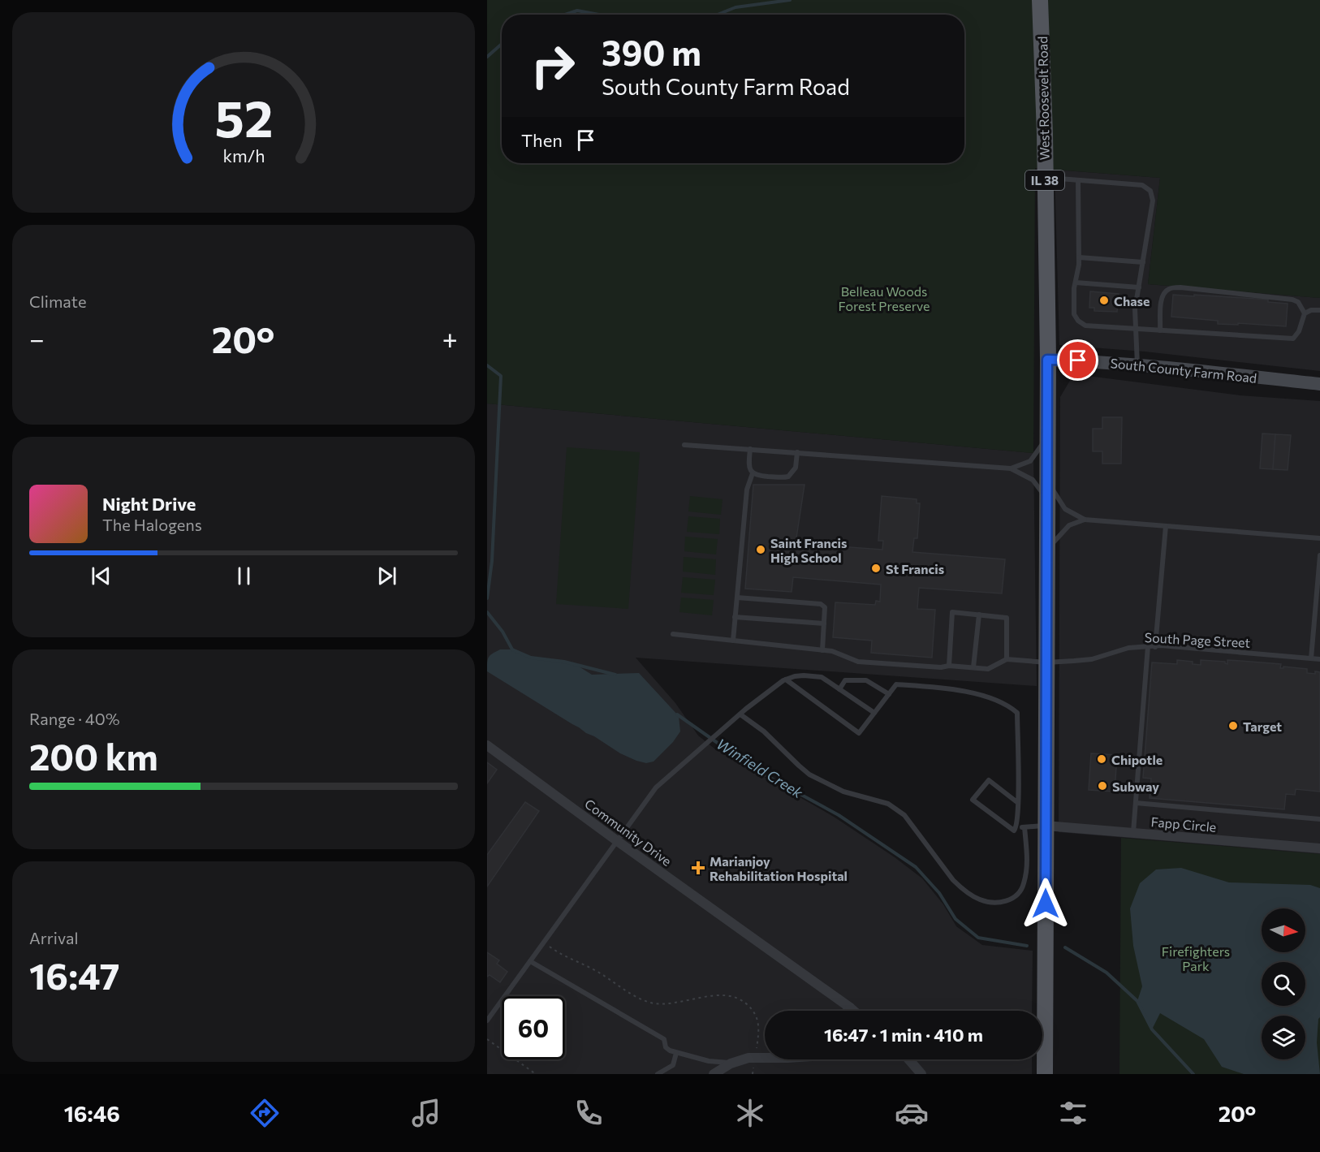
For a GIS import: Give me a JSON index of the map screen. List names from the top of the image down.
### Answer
{
  "streets": {
    "main road": ["West Roosevelt Road", "IL 38", "South County Farm Road"],
    "street": ["Fapp Circle", "Community Drive"],
    "lane": ["South Page Street"]
  },
  "crossings": [
    ["West Roosevelt Road", "South County Farm Road"],
    ["West Roosevelt Road", "South Page Street"],
    ["West Roosevelt Road", "Fapp Circle"]
  ],
  "water": ["Winfield Creek"],
  "parks": ["Belleau Woods Forest Preserve", "Firefighters Park"],
  "places": {
    "other": [
      "Chase",
      "Saint Francis High School",
      "St Francis",
      "Target",
      "Chipotle",
      "Subway"
    ],
    "health": ["Marianjoy Rehabilitation Hospital"]
  },
  "north": "right",
  "page": {
    "turn": ["390 m", "South County Farm Road"],
    "then": "Then",
    "tile": [
      "Climate",
      ["Range · 40%", "200 km"],
      ["Arrival", "16:47"]
    ],
    "heat": ["−", "20°", "+"],
    "song": ["Night Drive", "The Halogens"],
    "limit": "60",
    "trip": "16:47 · 1 min · 410 m",
    "tabs": ["16:46", "20°"],
    "gauge": ["52", "km/h"]
  }
}
